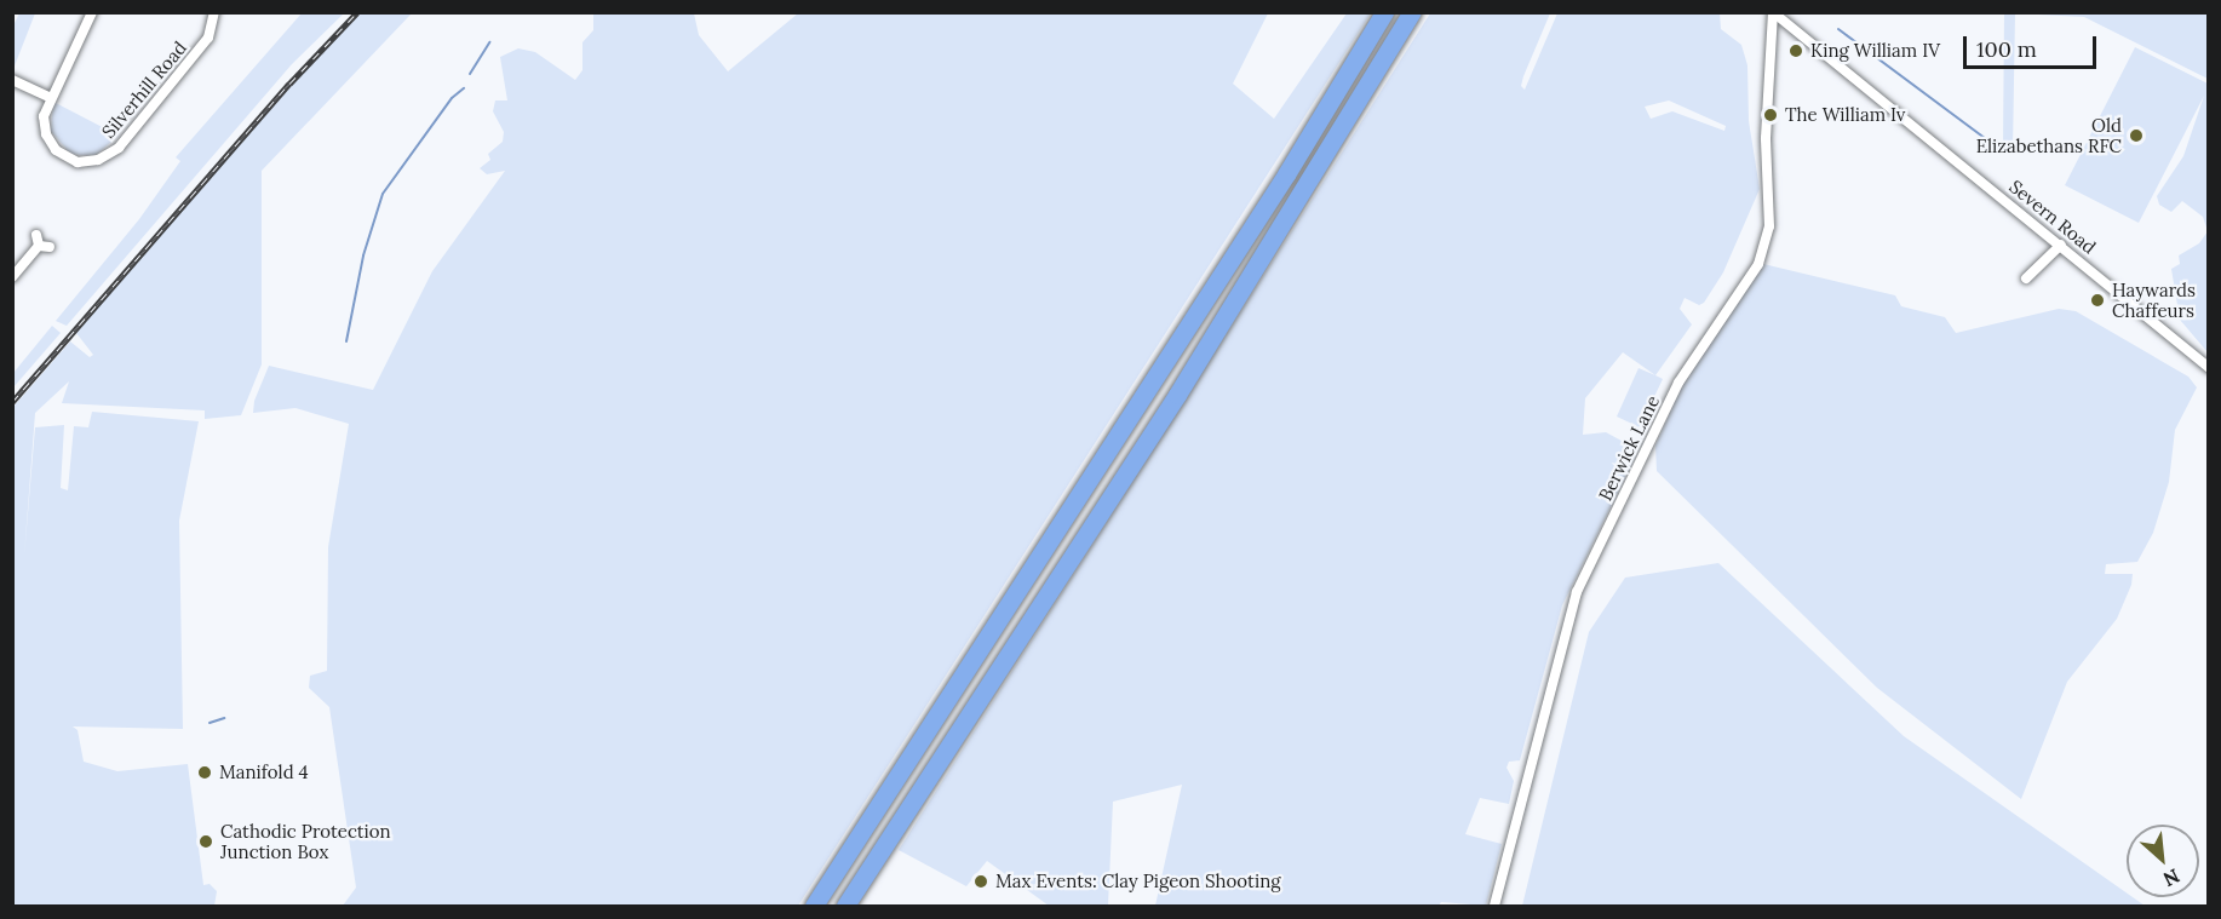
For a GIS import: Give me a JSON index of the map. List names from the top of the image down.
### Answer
{
  "streets": {
    "street": ["Silverhill Road", "Severn Road", "Berwick Lane"]
  },
  "crossings": [
    ["Severn Road", "Berwick Lane"]
  ],
  "places": [
    "King William IV",
    "The William Iv",
    "Old Elizabethans RFC",
    "Haywards Chaffeurs",
    "Manifold 4",
    "Cathodic Protection Junction Box",
    "Max Events: Clay Pigeon Shooting"
  ],
  "scale_bar": "100 m",
  "north": "bottom right"
}
